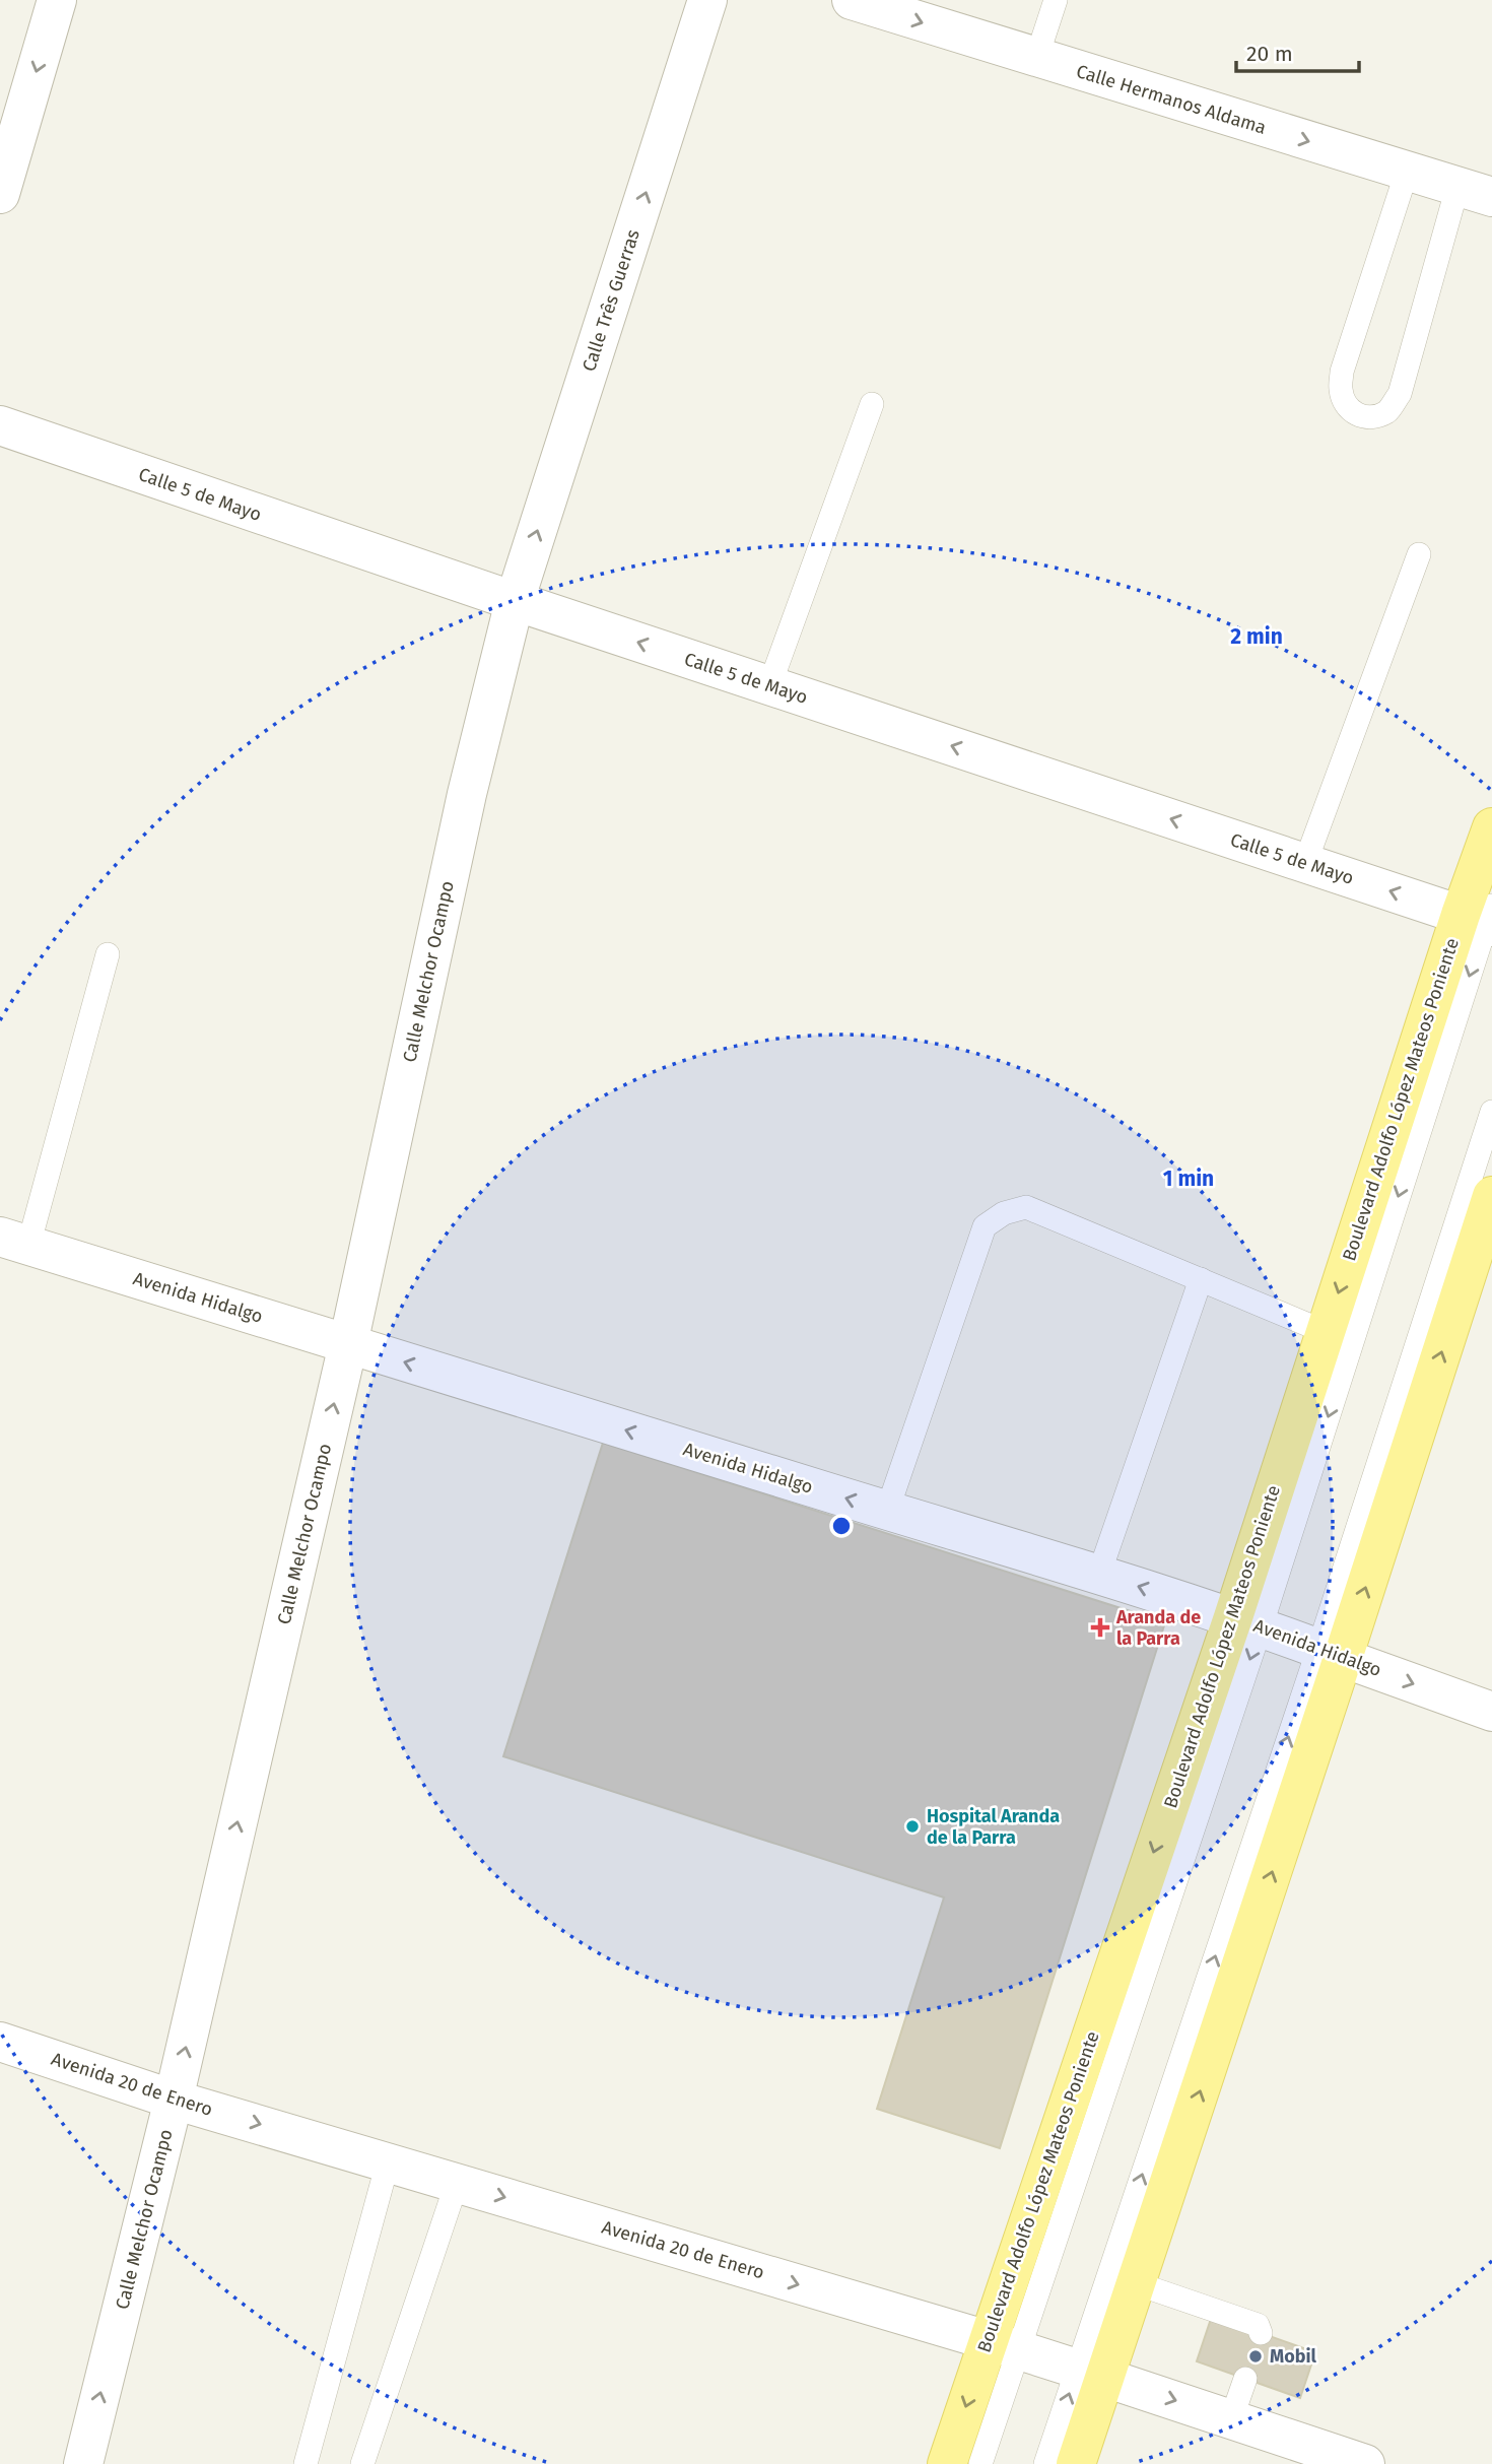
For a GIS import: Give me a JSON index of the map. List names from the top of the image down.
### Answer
{
  "streets": {
    "main road": ["Boulevard Adolfo López Mateos Poniente"],
    "street": [
      "Calle Hermanos Aldama",
      "Calle Três Guerras",
      "Calle 5 de Mayo",
      "Calle Melchor Ocampo",
      "Avenida Hidalgo",
      "Avenida 20 de Enero"
    ]
  },
  "crossings": [
    ["Calle Três Guerras", "Calle 5 de Mayo"],
    ["Calle Três Guerras", "Calle Melchor Ocampo"],
    ["Calle 5 de Mayo", "Calle Melchor Ocampo"],
    ["Calle 5 de Mayo", "Boulevard Adolfo López Mateos Poniente"],
    ["Calle Melchor Ocampo", "Avenida Hidalgo"],
    ["Calle Melchor Ocampo", "Avenida 20 de Enero"],
    ["Boulevard Adolfo López Mateos Poniente", "Avenida Hidalgo"],
    ["Boulevard Adolfo López Mateos Poniente", "Avenida 20 de Enero"]
  ],
  "one_way": [
    "Calle Hermanos Aldama",
    "Calle Três Guerras",
    "Calle 5 de Mayo",
    "Calle Melchor Ocampo",
    "Avenida 20 de Enero"
  ],
  "places": {
    "health": ["Aranda de la Parra"],
    "other": ["Hospital Aranda de la Parra", "Mobil"]
  },
  "scale_bar": "20 m",
  "rings": ["2 min", "1 min"]
}
